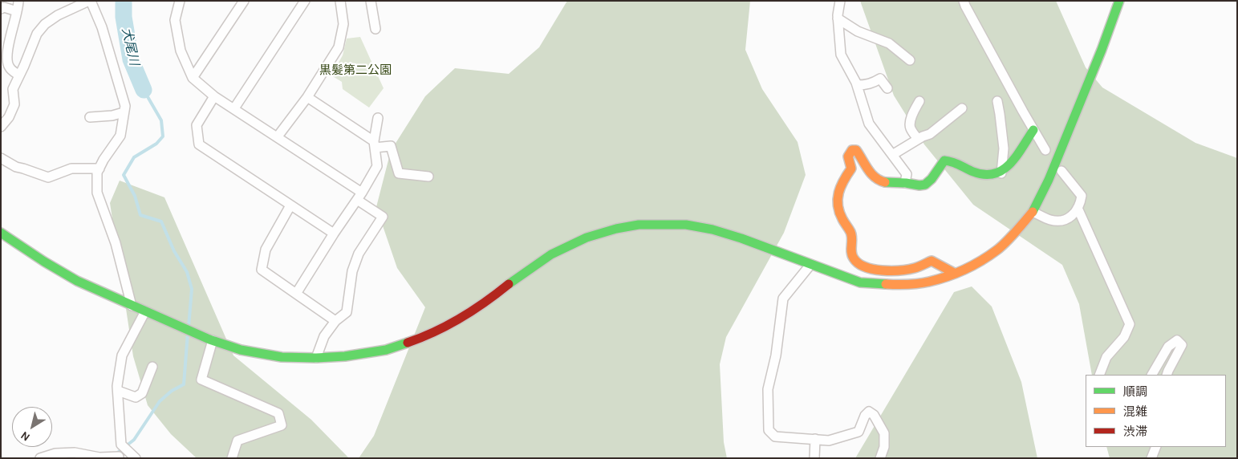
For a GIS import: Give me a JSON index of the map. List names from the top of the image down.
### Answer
{
  "water": ["犬尾川"],
  "parks": ["黒髪第二公園"],
  "legend": ["順調", "混雑", "渋滞"],
  "north": "bottom left"
}
